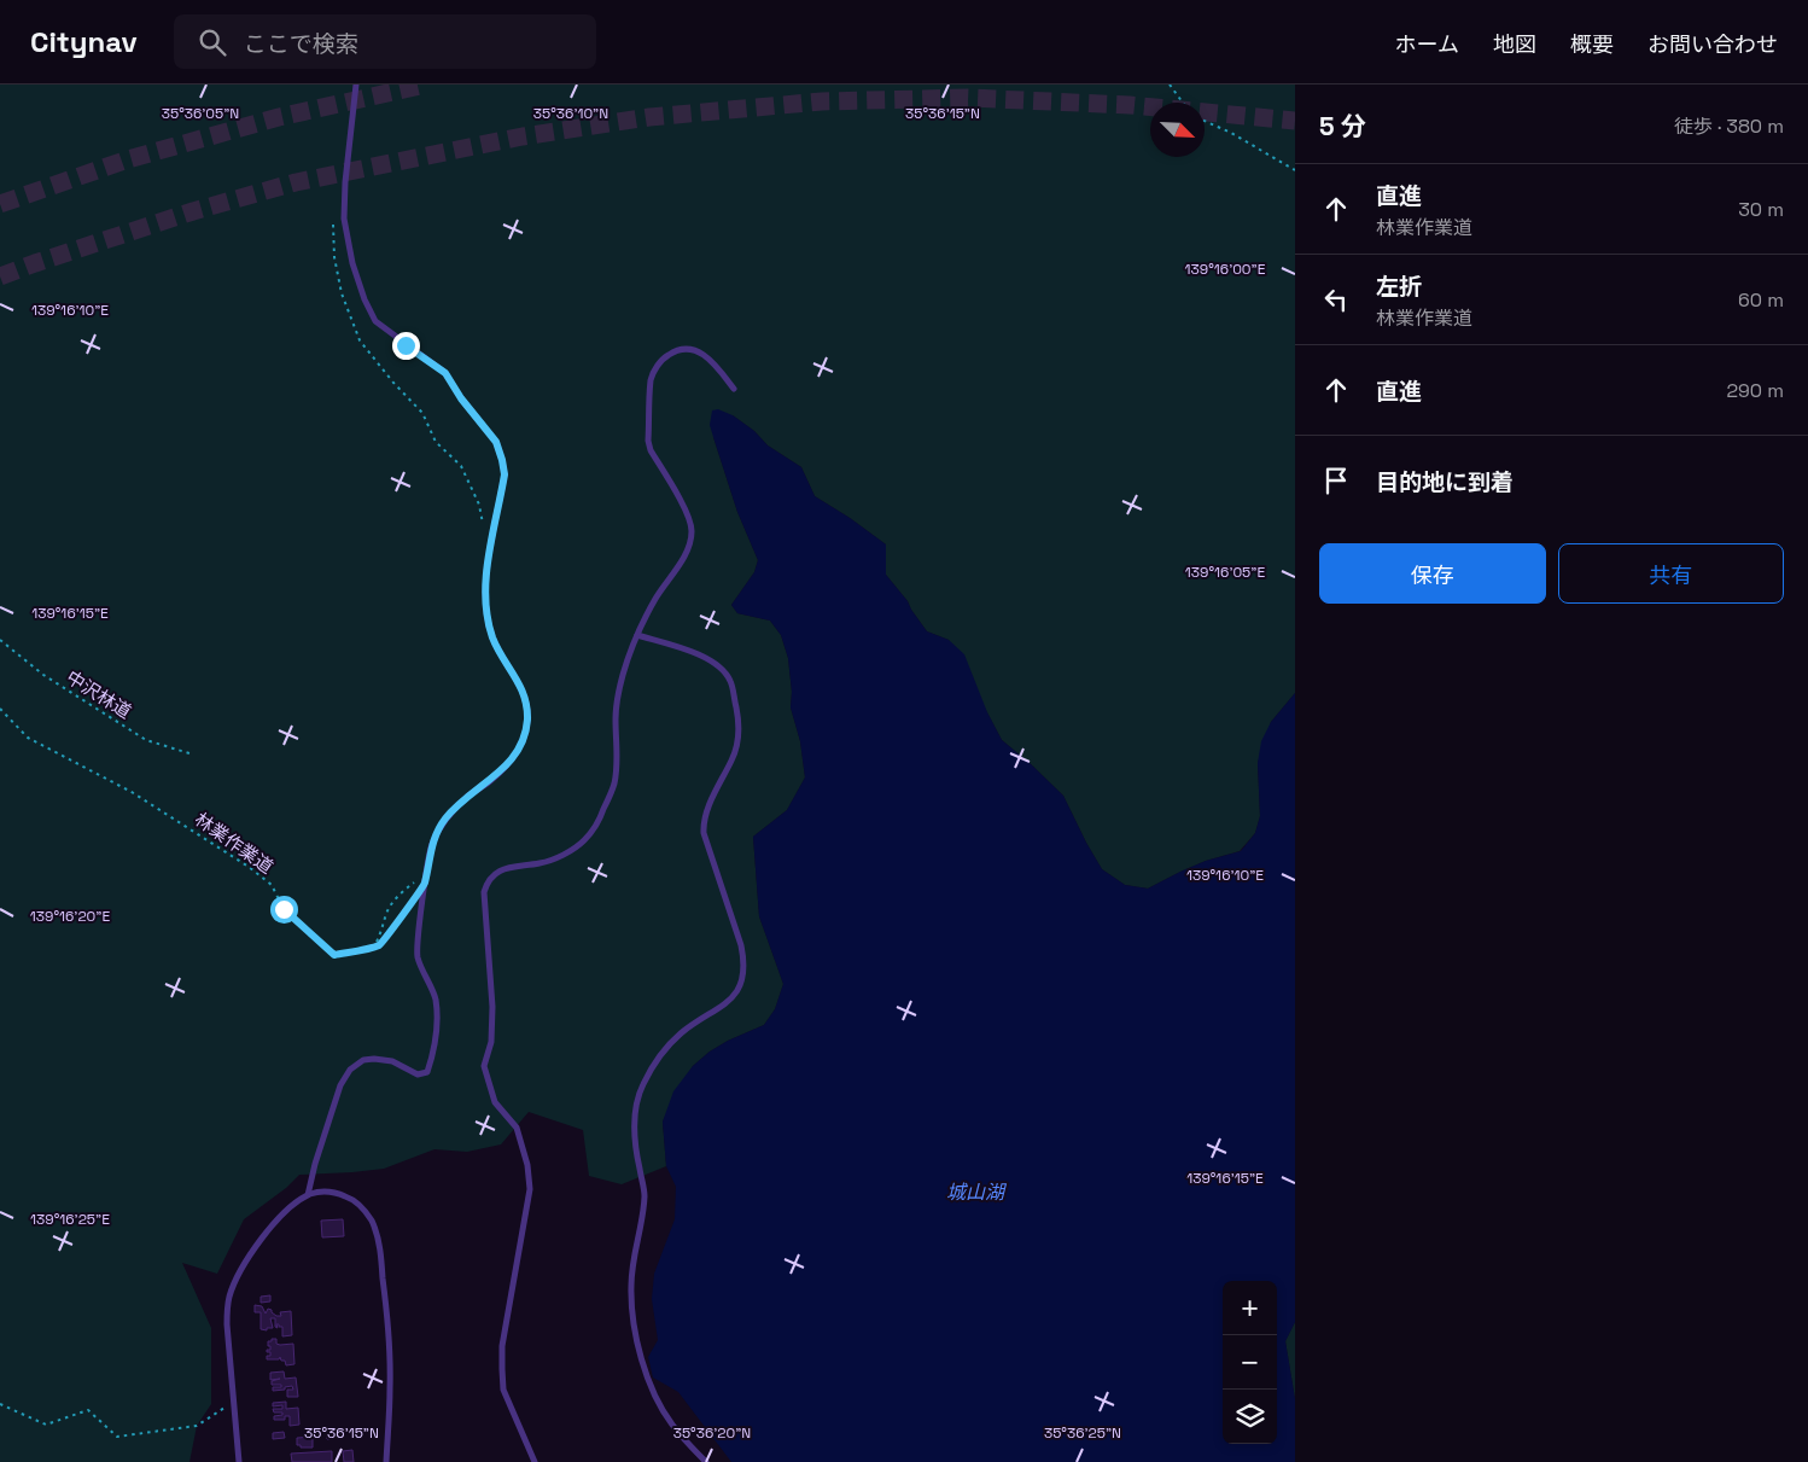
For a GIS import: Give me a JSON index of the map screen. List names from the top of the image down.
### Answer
{
  "streets": {
    "path": ["中沢林道", "林業作業道"]
  },
  "water": ["城山湖"],
  "north": "bottom right",
  "page": {
    "header": "Citynav",
    "search": "ここで検索",
    "nav": [
      "ホーム",
      "地図",
      "概要",
      "お問い合わせ"
    ],
    "heading": ["5 分", "徒歩 · 380 m"],
    "list": [
      ["直進", "林業作業道", "30 m"],
      ["左折", "林業作業道", "60 m"],
      ["直進", "290 m"],
      "目的地に到着"
    ],
    "buttons": ["保存", "共有"],
    "map_buttons": ["+", "−"]
  },
  "coordinates": [
    "35°36'10\"N",
    "35°36'15\"N",
    "35°36'05\"N",
    "139°16'00\"E",
    "139°16'10\"E",
    "139°16'05\"E",
    "139°16'15\"E",
    "139°16'20\"E",
    "139°16'25\"E",
    "35°36'20\"N",
    "35°36'25\"N"
  ]
}
